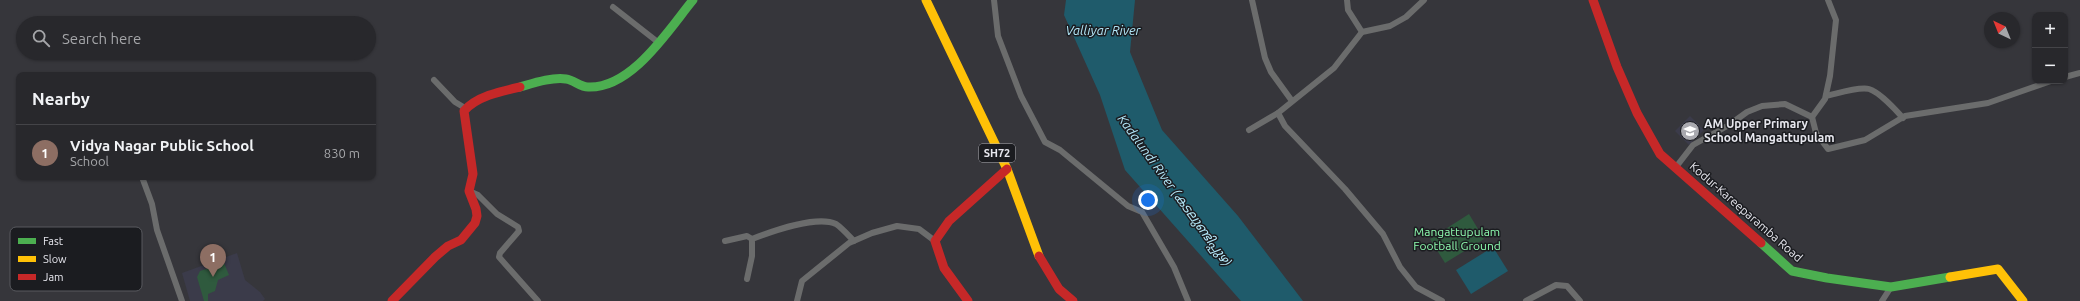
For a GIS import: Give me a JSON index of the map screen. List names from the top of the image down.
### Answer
{
  "streets": {
    "street": ["SH72", "Kodur-Kareeparamba Road"]
  },
  "water": ["Valliyar River", "Kadalundi River (കടലുണ്ടിപ്പുഴ)"],
  "parks": ["Mangattupulam Football Ground"],
  "places": {
    "school or university": ["AM Upper Primary School Mangattupulam"]
  },
  "legend": ["Fast", "Slow", "Jam"],
  "north": "top left",
  "page": {
    "map_buttons": ["+", "−"],
    "search": "Search here",
    "heading": "Nearby",
    "list": [
      {
        "mark": "1",
        "name": "Vidya Nagar Public School",
        "note": "School",
        "value": "830 m"
      }
    ],
    "pins": "1"
  }
}
